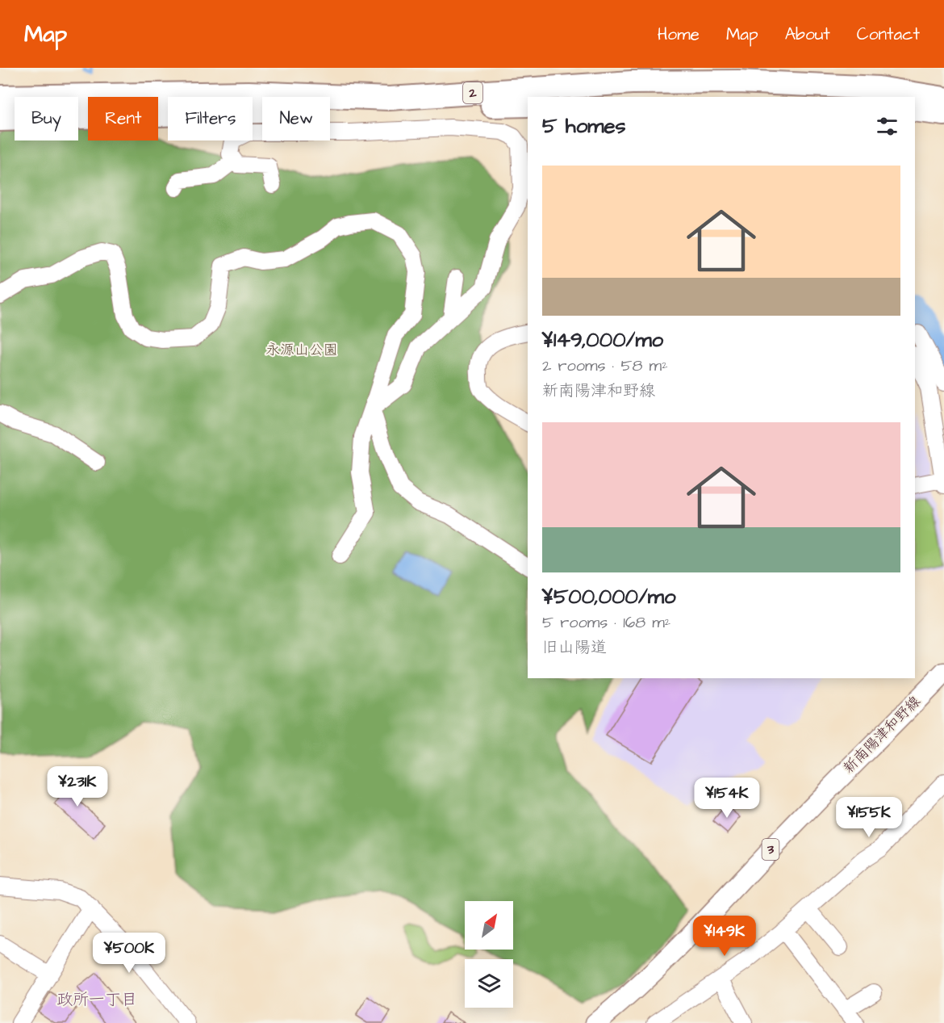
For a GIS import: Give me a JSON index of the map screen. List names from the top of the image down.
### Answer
{
  "streets": {
    "highway": ["2"],
    "main road": ["新南陽津和野線", "3"]
  },
  "districts": ["政所一丁目"],
  "parks": ["永源山公園"],
  "north": "top right",
  "page": {
    "header": "Map",
    "nav": [
      "Home",
      "Map",
      "About",
      "Contact"
    ],
    "chip": [
      "Buy",
      "Rent",
      "Filters",
      "New"
    ],
    "heading": "5 homes",
    "list": [
      {
        "name": "¥149,000/mo",
        "note": "2 rooms · 58 m² · 新南陽津和野線"
      },
      {
        "name": "¥500,000/mo",
        "note": "5 rooms · 168 m² · 旧山陽道"
      }
    ],
    "price": [
      "¥231K",
      "¥154K",
      "¥155K",
      "¥149K",
      "¥500K"
    ]
  }
}
